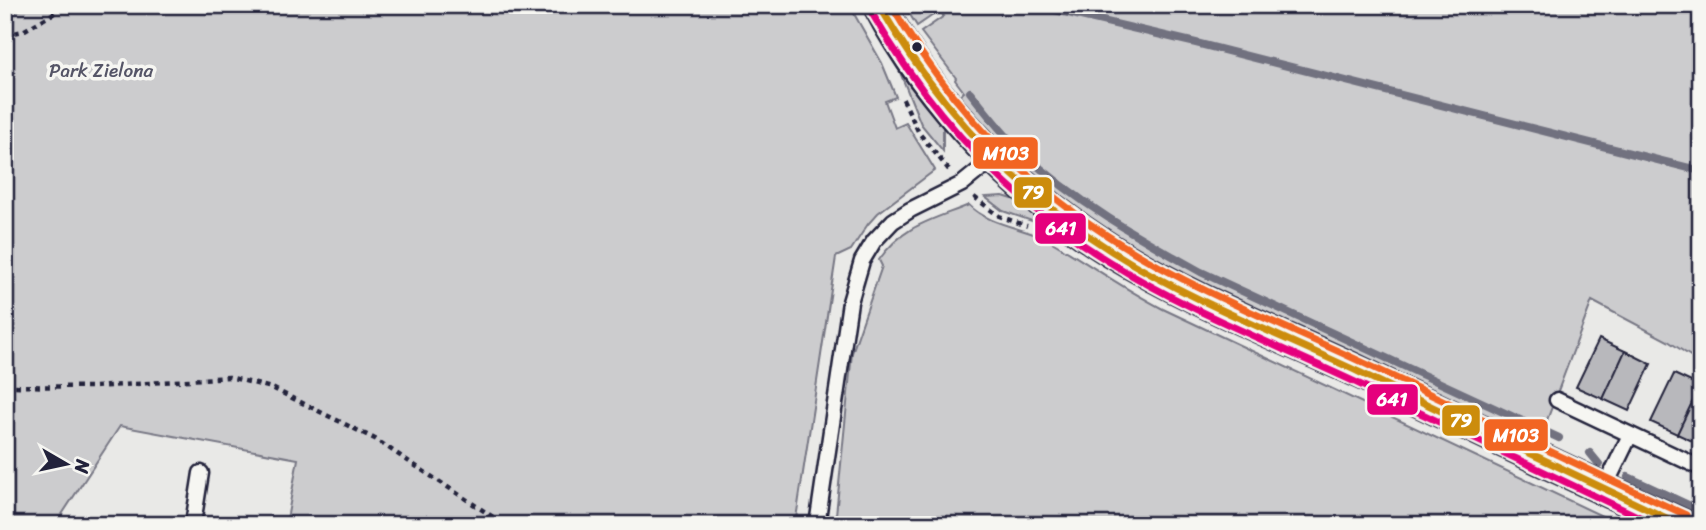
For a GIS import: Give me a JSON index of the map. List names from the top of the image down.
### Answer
{
  "parks": ["Park Zielona"],
  "lines": ["transit line 79", "transit line M103", "transit line 641"],
  "north": "right"
}
